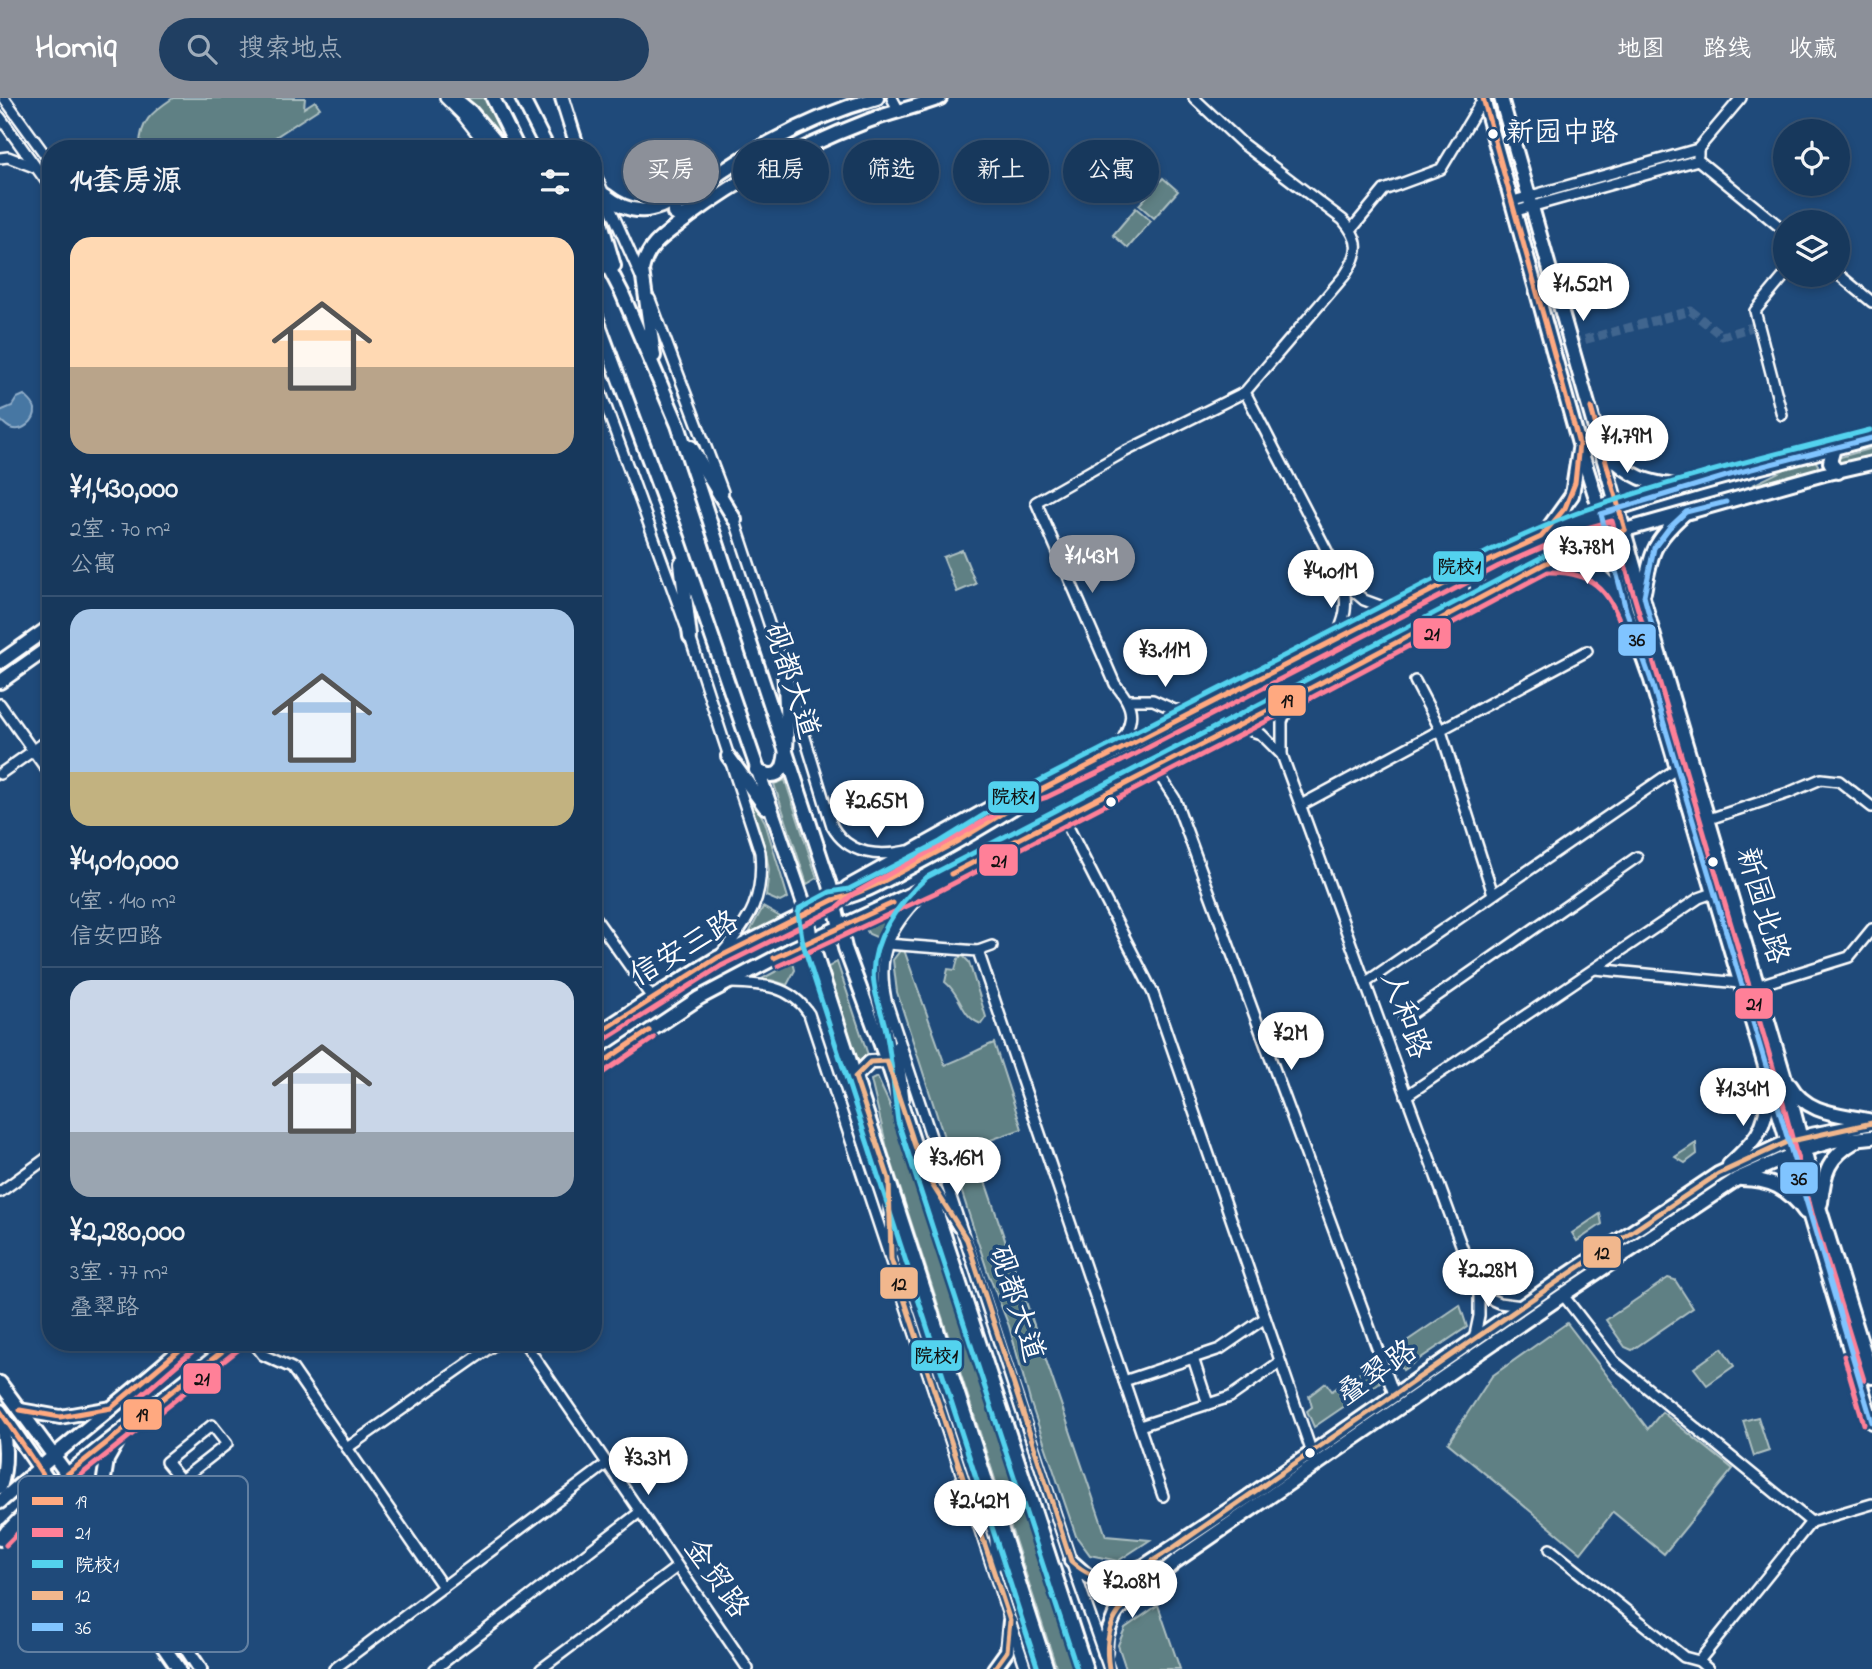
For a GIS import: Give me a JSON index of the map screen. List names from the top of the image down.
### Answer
{
  "streets": {
    "main road": [
      "砚都大道",
      "新园北路",
      "信安三路",
      "叠翠路"
    ],
    "street": ["人和路", "金贸路"]
  },
  "crossings": [
    ["砚都大道", "信安三路"],
    ["砚都大道", "叠翠路"],
    ["新园北路", "信安三路"],
    ["新园北路", "叠翠路"]
  ],
  "places": ["新园中路"],
  "lines": [
    "transit line 19",
    "transit line 院校1",
    "transit line 36",
    "transit line 21",
    "transit line 12"
  ],
  "legend": [
    "19",
    "21",
    "院校1",
    "12",
    "36"
  ],
  "page": {
    "header": "Homiq",
    "search": "搜索地点",
    "nav": ["地图", "路线", "收藏"],
    "chip": [
      "买房",
      "租房",
      "筛选",
      "新上",
      "公寓"
    ],
    "heading": "14套房源",
    "list": [
      {
        "name": "¥1,430,000",
        "note": "2室 · 70 m² · 公寓"
      },
      {
        "name": "¥4,010,000",
        "note": "4室 · 140 m² · 信安四路"
      },
      {
        "name": "¥2,280,000",
        "note": "3室 · 77 m² · 叠翠路"
      }
    ],
    "price": [
      "¥1.52M",
      "¥1.79M",
      "¥3.78M",
      "¥1.43M",
      "¥4.01M",
      "¥3.11M",
      "¥2.65M",
      "¥2M",
      "¥1.34M",
      "¥3.16M",
      "¥2.28M",
      "¥3.3M",
      "¥2.42M",
      "¥2.08M"
    ]
  }
}
